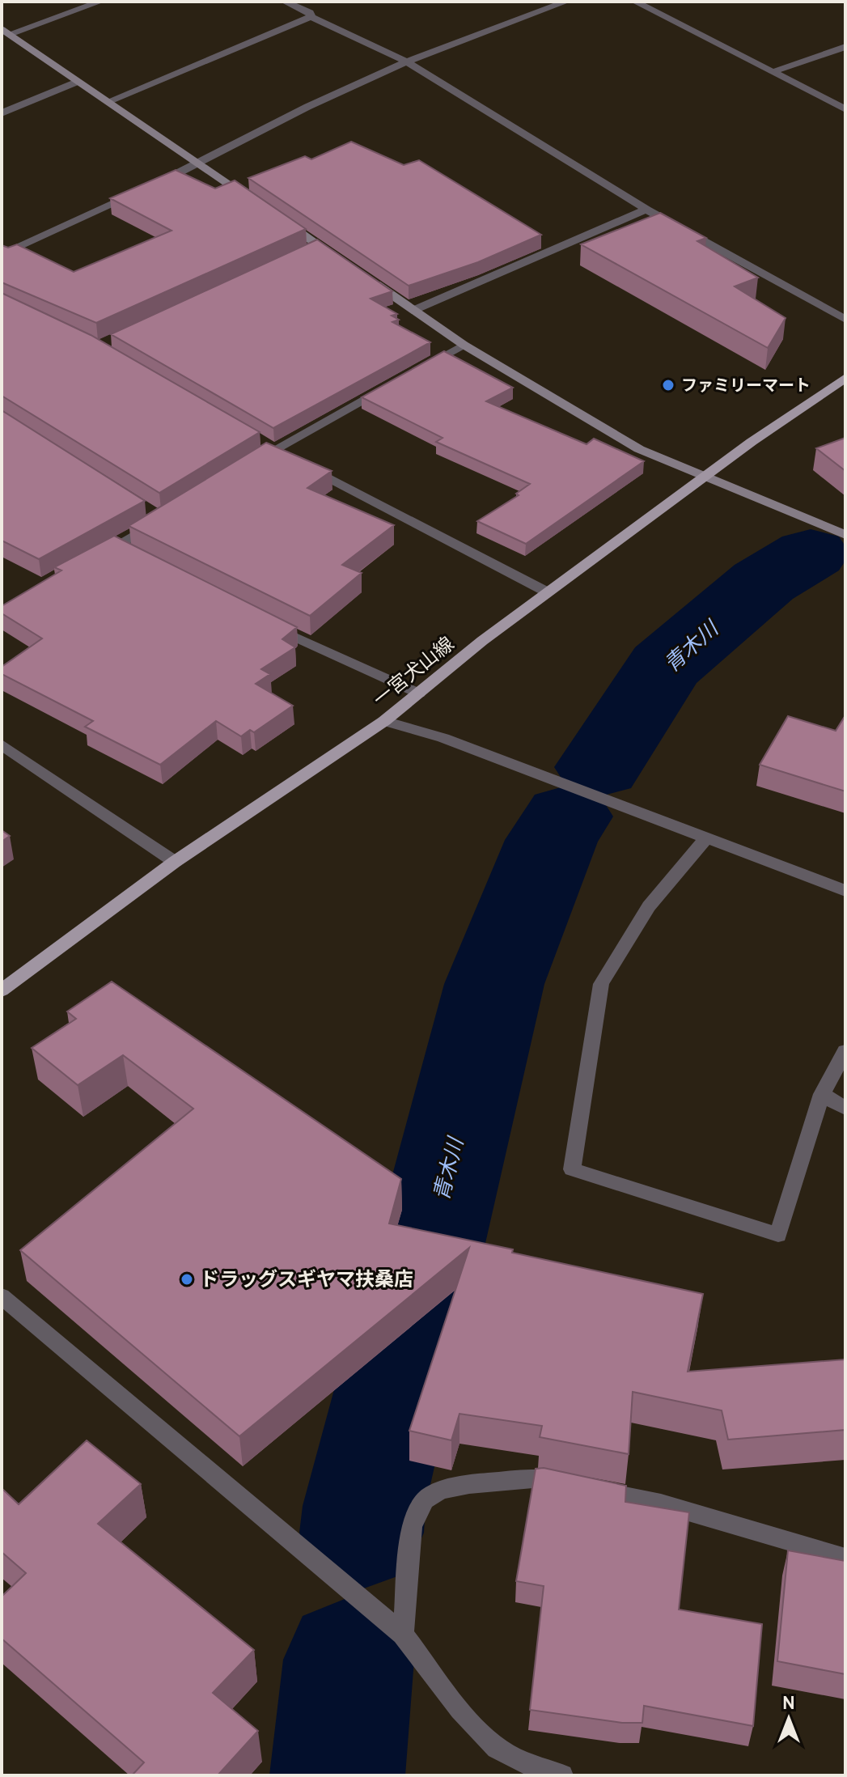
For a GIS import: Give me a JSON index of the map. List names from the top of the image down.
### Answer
{
  "streets": {
    "main road": ["一宮犬山線"]
  },
  "water": ["青木川"],
  "places": ["ファミリーマート", "ドラッグスギヤマ扶桑店"],
  "north": "top"
}
